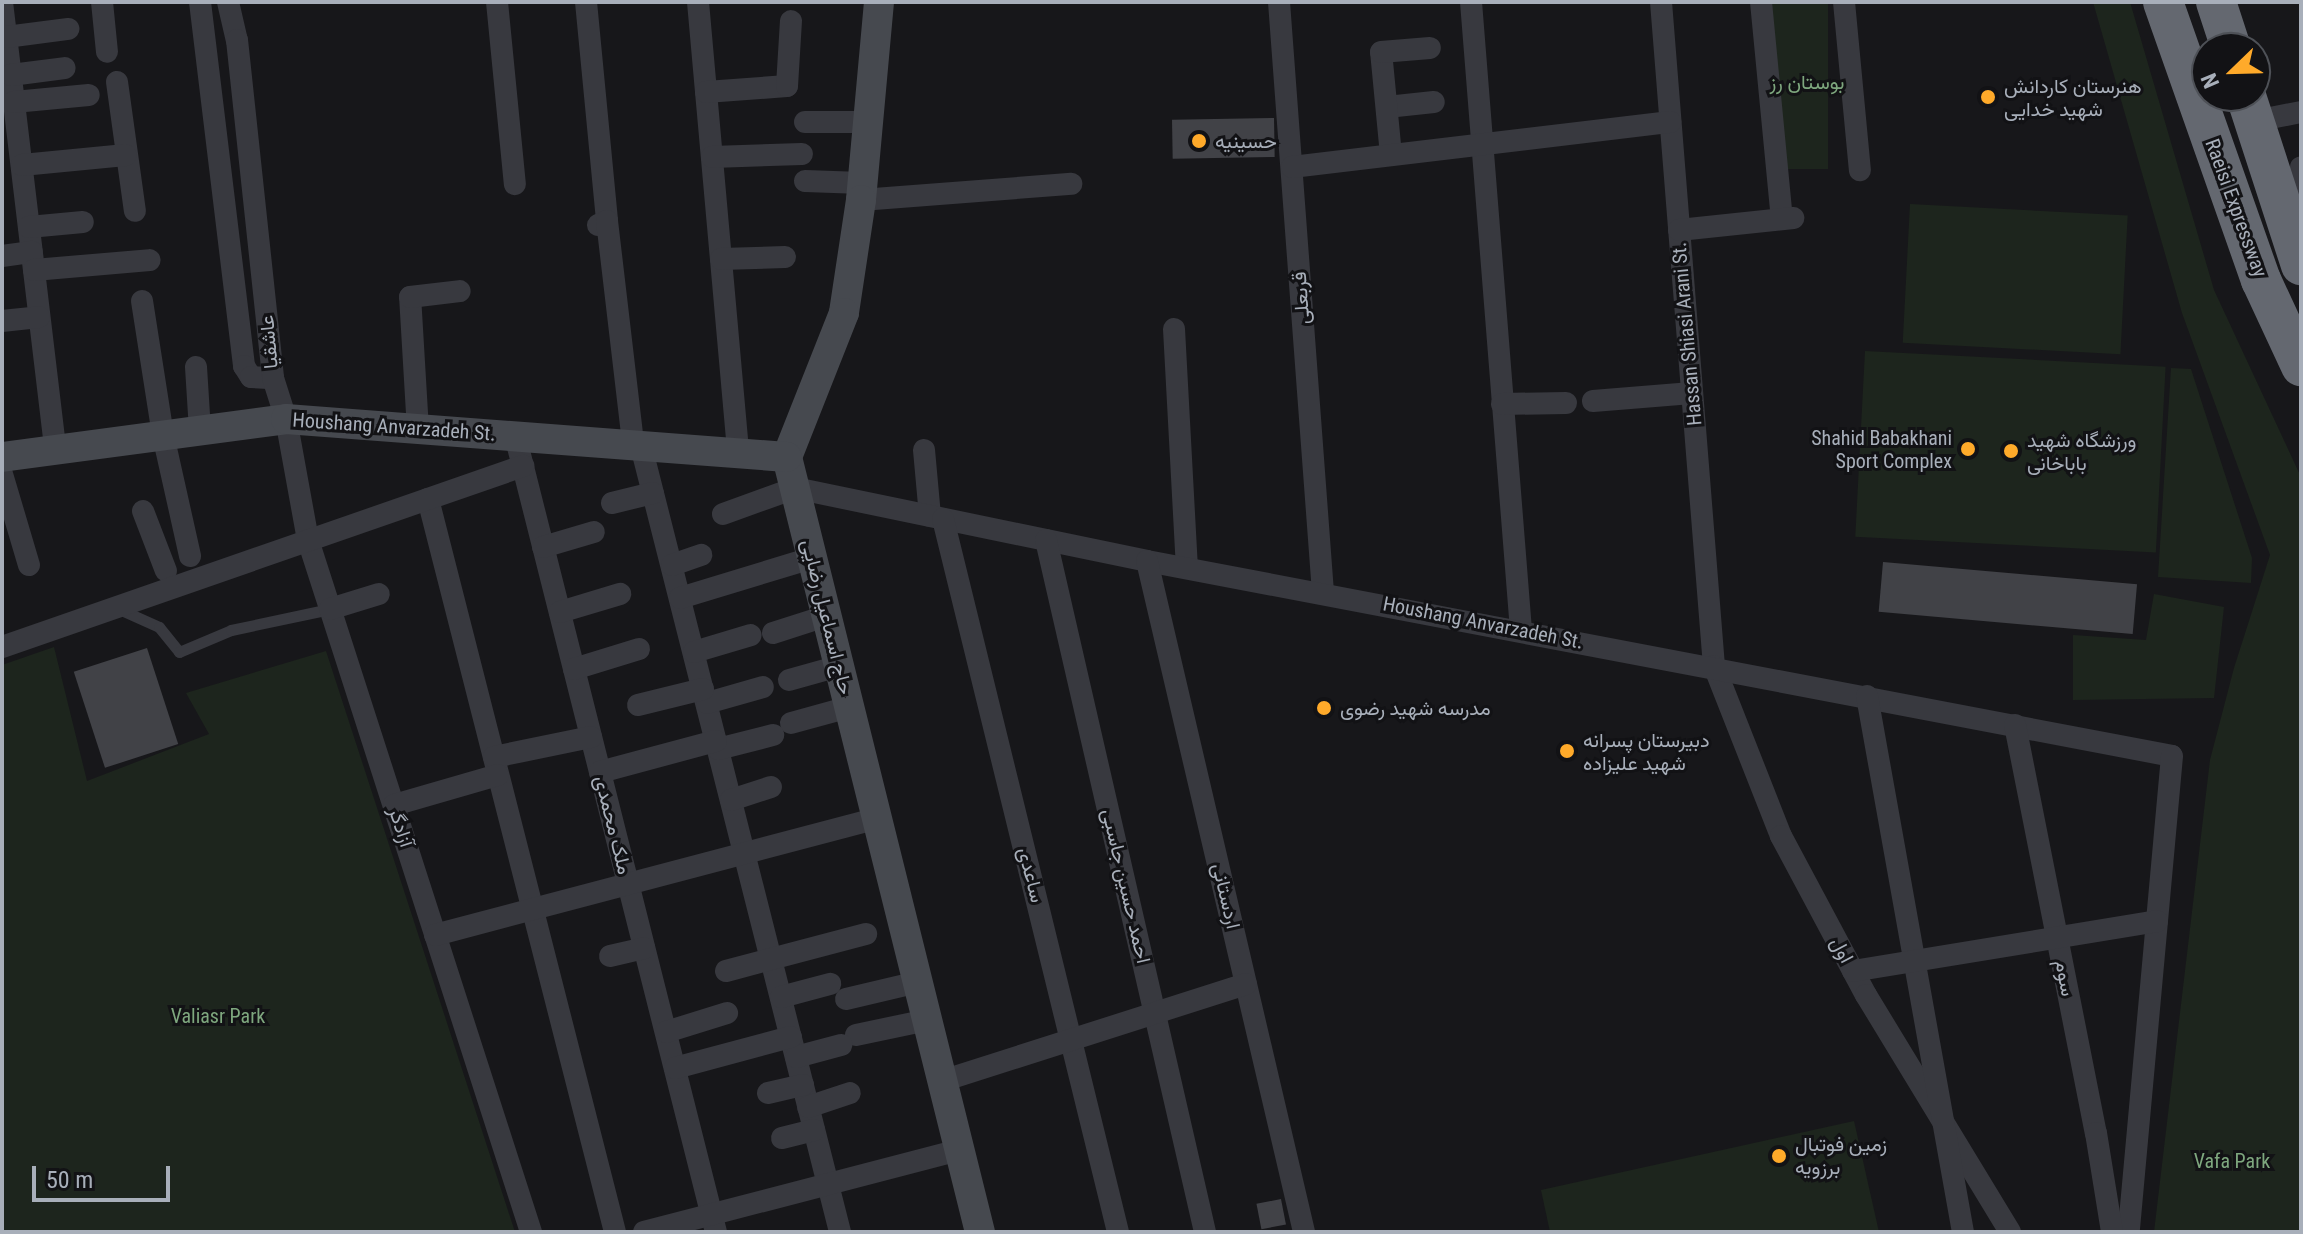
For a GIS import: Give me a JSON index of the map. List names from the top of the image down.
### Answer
{
  "streets": {
    "highway": ["Raeisi Expressway"],
    "main road": ["Houshang Anvarzadeh St.", "حاج اسماعیل رضایی"],
    "street": [
      "قربعلی",
      "Hassan Shiasi Arani St.",
      "عاشقیا",
      "ملک محمدی",
      "آزادگر",
      "ساعدی",
      "احمد حسین جاسبی",
      "اردستانی",
      "اول",
      "سوم"
    ]
  },
  "crossings": [
    ["قربعلی", "Houshang Anvarzadeh St."],
    ["Hassan Shiasi Arani St.", "Houshang Anvarzadeh St."],
    ["Hassan Shiasi Arani St.", "اول"],
    ["عاشقیا", "آزادگر"],
    ["Houshang Anvarzadeh St.", "حاج اسماعیل رضایی"],
    ["Houshang Anvarzadeh St.", "ملک محمدی"],
    ["Houshang Anvarzadeh St.", "آزادگر"],
    ["Houshang Anvarzadeh St.", "ساعدی"],
    ["Houshang Anvarzadeh St.", "احمد حسین جاسبی"],
    ["Houshang Anvarzadeh St.", "اردستانی"],
    ["Houshang Anvarzadeh St.", "اول"],
    ["Houshang Anvarzadeh St.", "سوم"]
  ],
  "parks": ["بوستان رز", "Valiasr Park", "Vafa Park"],
  "places": [
    "هنرستان کاردانش شهید خدایی",
    "حسینیه",
    "Shahid Babakhani Sport Complex",
    "ورزشگاه شهید باباخانی",
    "مدرسه شهید رضوی",
    "دبیرستان پسرانه شهید علیزاده",
    "زمین فوتبال برزویه"
  ],
  "scale_bar": "50 m",
  "north": "bottom left"
}
